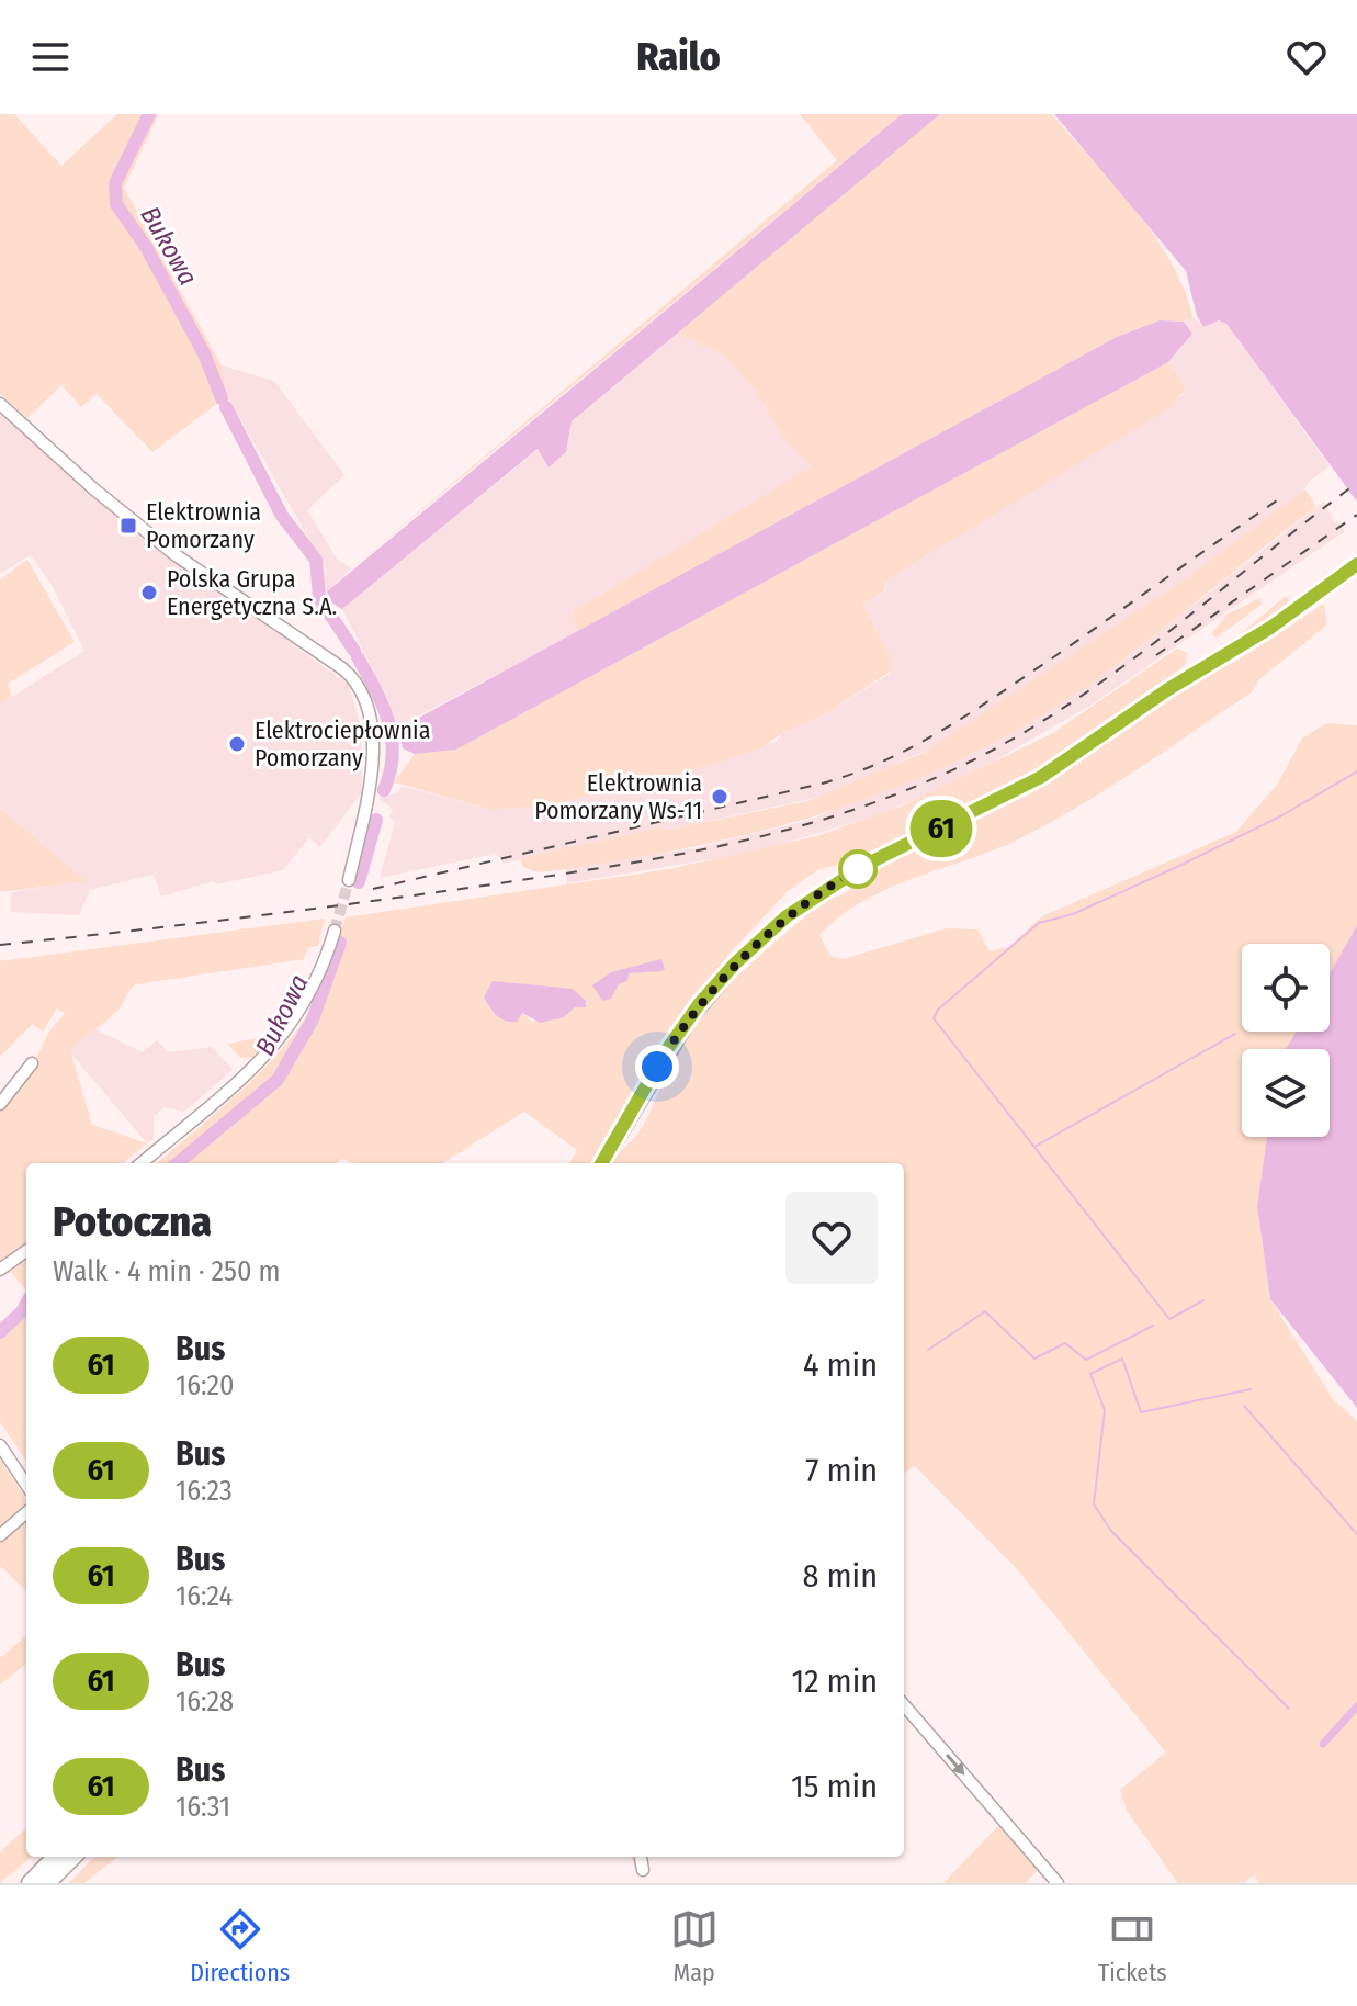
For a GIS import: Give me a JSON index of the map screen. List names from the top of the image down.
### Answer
{
  "water": ["Bukowa"],
  "places": {
    "transit": ["Elektrownia Pomorzany"],
    "other": ["Polska Grupa Energetyczna S.A.", "Elektrociepłownia Pomorzany", "Elektrownia Pomorzany Ws-11"]
  },
  "lines": ["bus line 61"],
  "page": {
    "header": "Railo",
    "on_map": "61",
    "heading": ["Potoczna", "Walk · 4 min · 250 m"],
    "list": [
      {
        "mark": "61",
        "name": "Bus",
        "note": "16:20",
        "value": "4 min"
      },
      {
        "mark": "61",
        "name": "Bus",
        "note": "16:23",
        "value": "7 min"
      },
      {
        "mark": "61",
        "name": "Bus",
        "note": "16:24",
        "value": "8 min"
      },
      {
        "mark": "61",
        "name": "Bus",
        "note": "16:28",
        "value": "12 min"
      },
      {
        "mark": "61",
        "name": "Bus",
        "note": "16:31",
        "value": "15 min"
      }
    ],
    "tabs": ["Directions", "Map", "Tickets"]
  }
}
